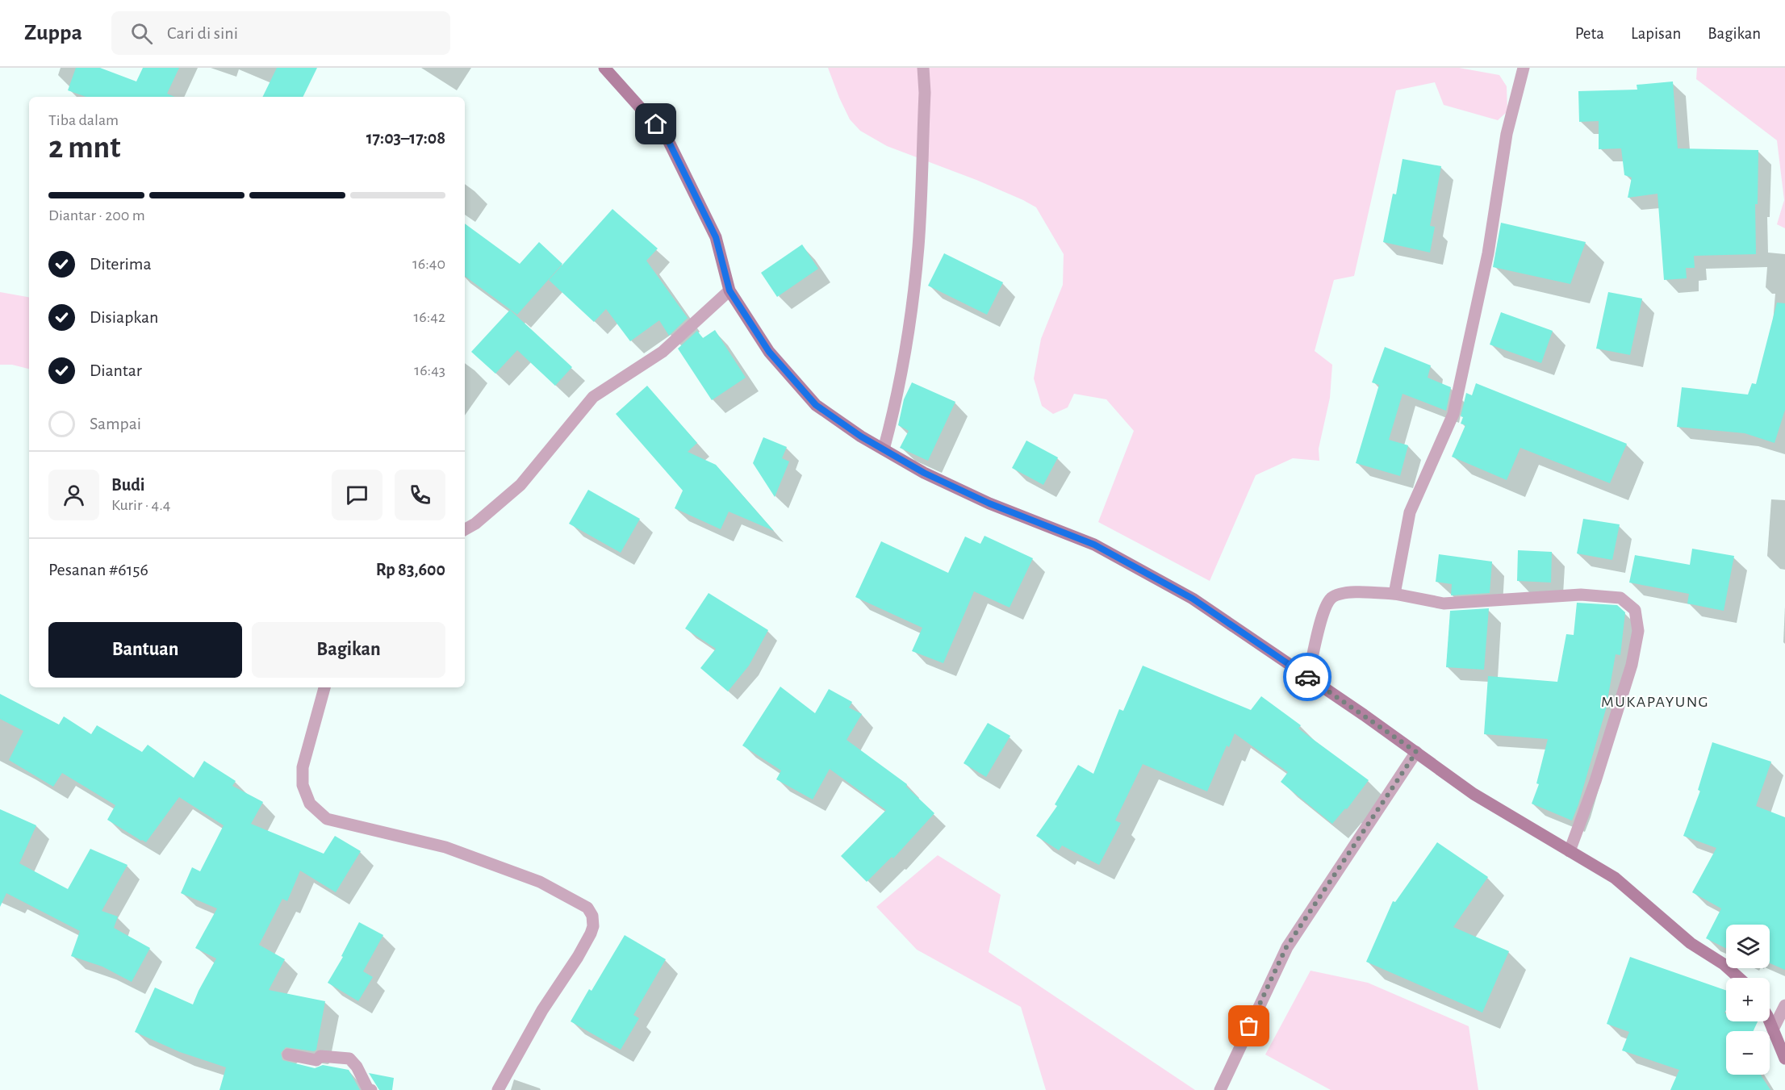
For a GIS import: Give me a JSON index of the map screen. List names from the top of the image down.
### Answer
{
  "districts": ["MUKAPAYUNG"],
  "page": {
    "header": "Zuppa",
    "search": "Cari di sini",
    "nav": ["Peta", "Lapisan", "Bagikan"],
    "heading": ["2 mnt", "Tiba dalam", "17:03–17:08"],
    "panel": [
      "Budi",
      "Kurir · 4.4",
      "Pesanan #6156",
      "Rp 83,600"
    ],
    "bar": "Diantar · 200 m",
    "list": [
      ["Diterima", "16:40"],
      ["Disiapkan", "16:42"],
      ["Diantar", "16:43"],
      "Sampai"
    ],
    "buttons": ["Bantuan", "Bagikan"],
    "map_buttons": ["+", "−"]
  }
}
